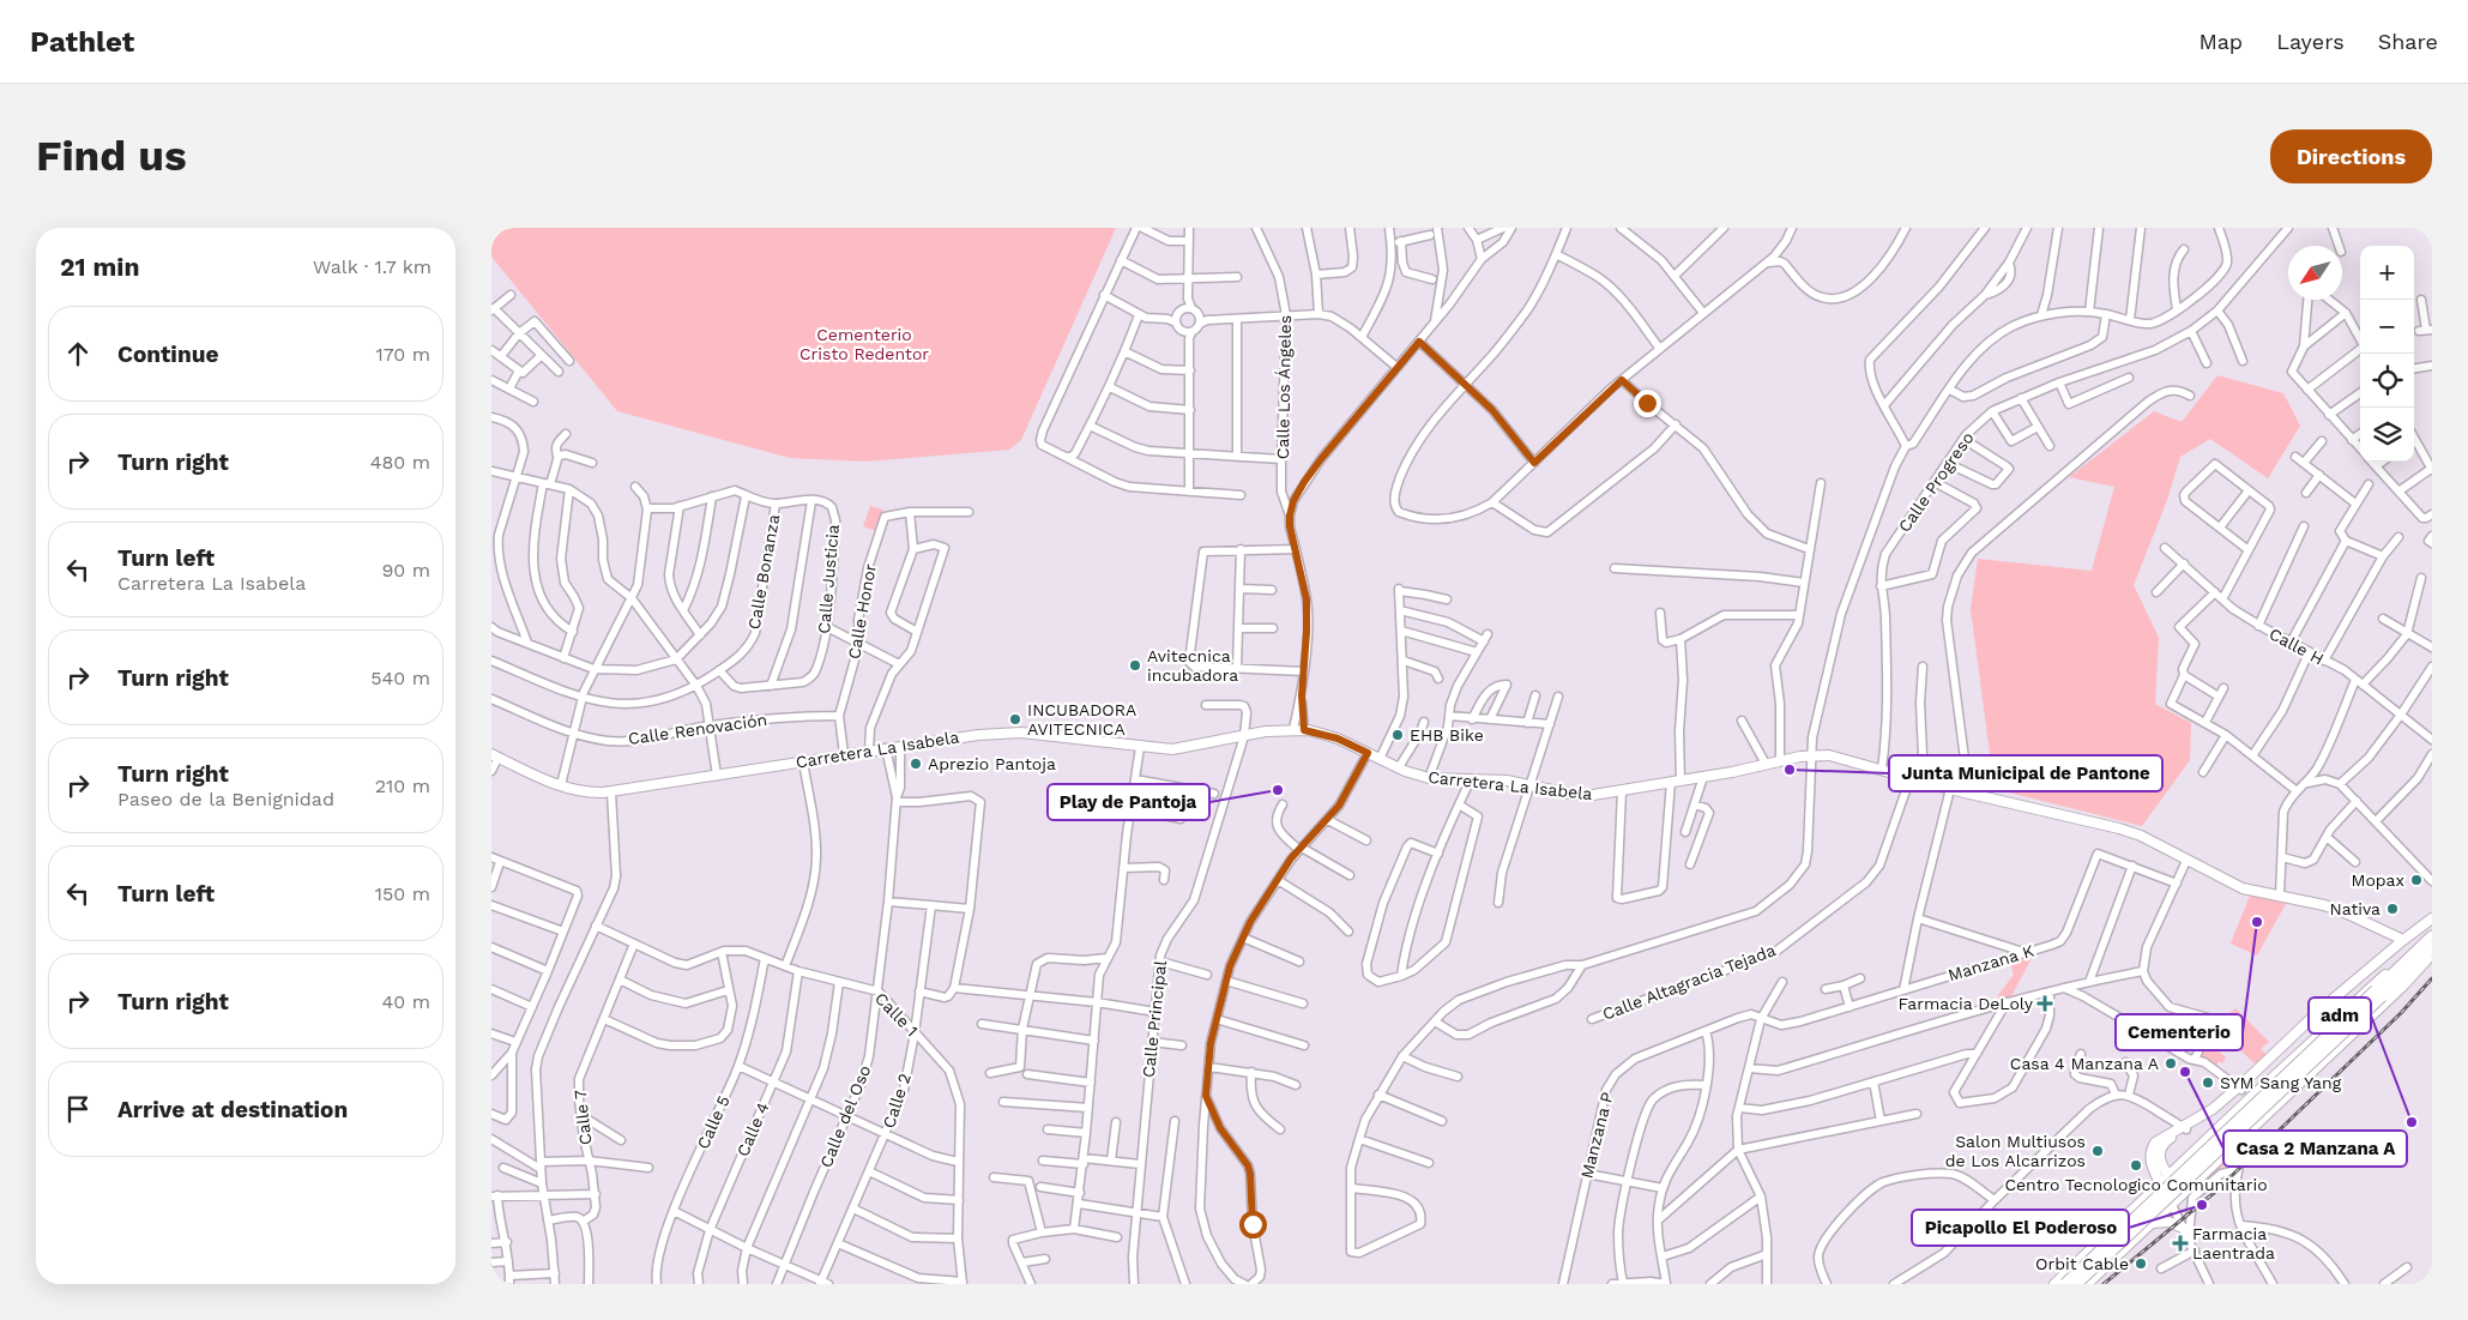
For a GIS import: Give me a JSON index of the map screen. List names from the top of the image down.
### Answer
{
  "streets": {
    "main road": ["Carretera La Isabela"],
    "street": [
      "Calle Los Ángeles",
      "Calle Progreso",
      "Calle Bonanza",
      "Calle Justicia",
      "Calle Honor",
      "Calle H",
      "Calle Renovación",
      "Manzana K",
      "Calle Altagracia Tejada",
      "Calle 1",
      "Calle Principal",
      "Calle 2",
      "Calle del Oso",
      "Calle 7",
      "Calle 5",
      "Calle 4",
      "Manzana P"
    ]
  },
  "crossings": [
    ["Calle Progreso", "Carretera La Isabela"],
    ["Calle Bonanza", "Calle Justicia"],
    ["Calle Honor", "Calle Renovación"],
    ["Calle Honor", "Carretera La Isabela"],
    ["Carretera La Isabela", "Calle Altagracia Tejada"],
    ["Carretera La Isabela", "Calle Principal"],
    ["Carretera La Isabela", "Calle del Oso"],
    ["Manzana K", "Manzana P"],
    ["Calle 1", "Calle 2"],
    ["Calle 1", "Calle del Oso"],
    ["Calle 1", "Calle 7"],
    ["Calle 1", "Calle 5"],
    ["Calle 1", "Calle 4"]
  ],
  "parks": ["Cementerio Cristo Redentor"],
  "places": {
    "other": [
      "Avitecnica incubadora",
      "INCUBADORA AVITECNICA",
      "EHB Bike",
      "Aprezio Pantoja",
      "Junta Municipal de Pantone",
      "Play de Pantoja",
      "Mopax",
      "Nativa",
      "Cementerio",
      "Casa 4 Manzana A",
      "Casa 2 Manzana A",
      "SYM Sang Yang",
      "adm",
      "Salon Multiusos de Los Alcarrizos",
      "Centro Tecnologico Comunitario",
      "Picapollo El Poderoso",
      "Orbit Cable"
    ],
    "health": ["Farmacia DeLoly", "Farmacia Laentrada"]
  },
  "north": "bottom left",
  "page": {
    "header": "Pathlet",
    "nav": ["Map", "Layers", "Share"],
    "buttons": "Directions",
    "title": "Find us",
    "heading": ["21 min", "Walk · 1.7 km"],
    "map_buttons": ["+", "−"],
    "list": [
      ["Continue", "170 m"],
      ["Turn right", "480 m"],
      ["Turn left", "Carretera La Isabela", "90 m"],
      ["Turn right", "540 m"],
      ["Turn right", "Paseo de la Benignidad", "210 m"],
      ["Turn left", "150 m"],
      ["Turn right", "40 m"],
      "Arrive at destination"
    ]
  }
}
